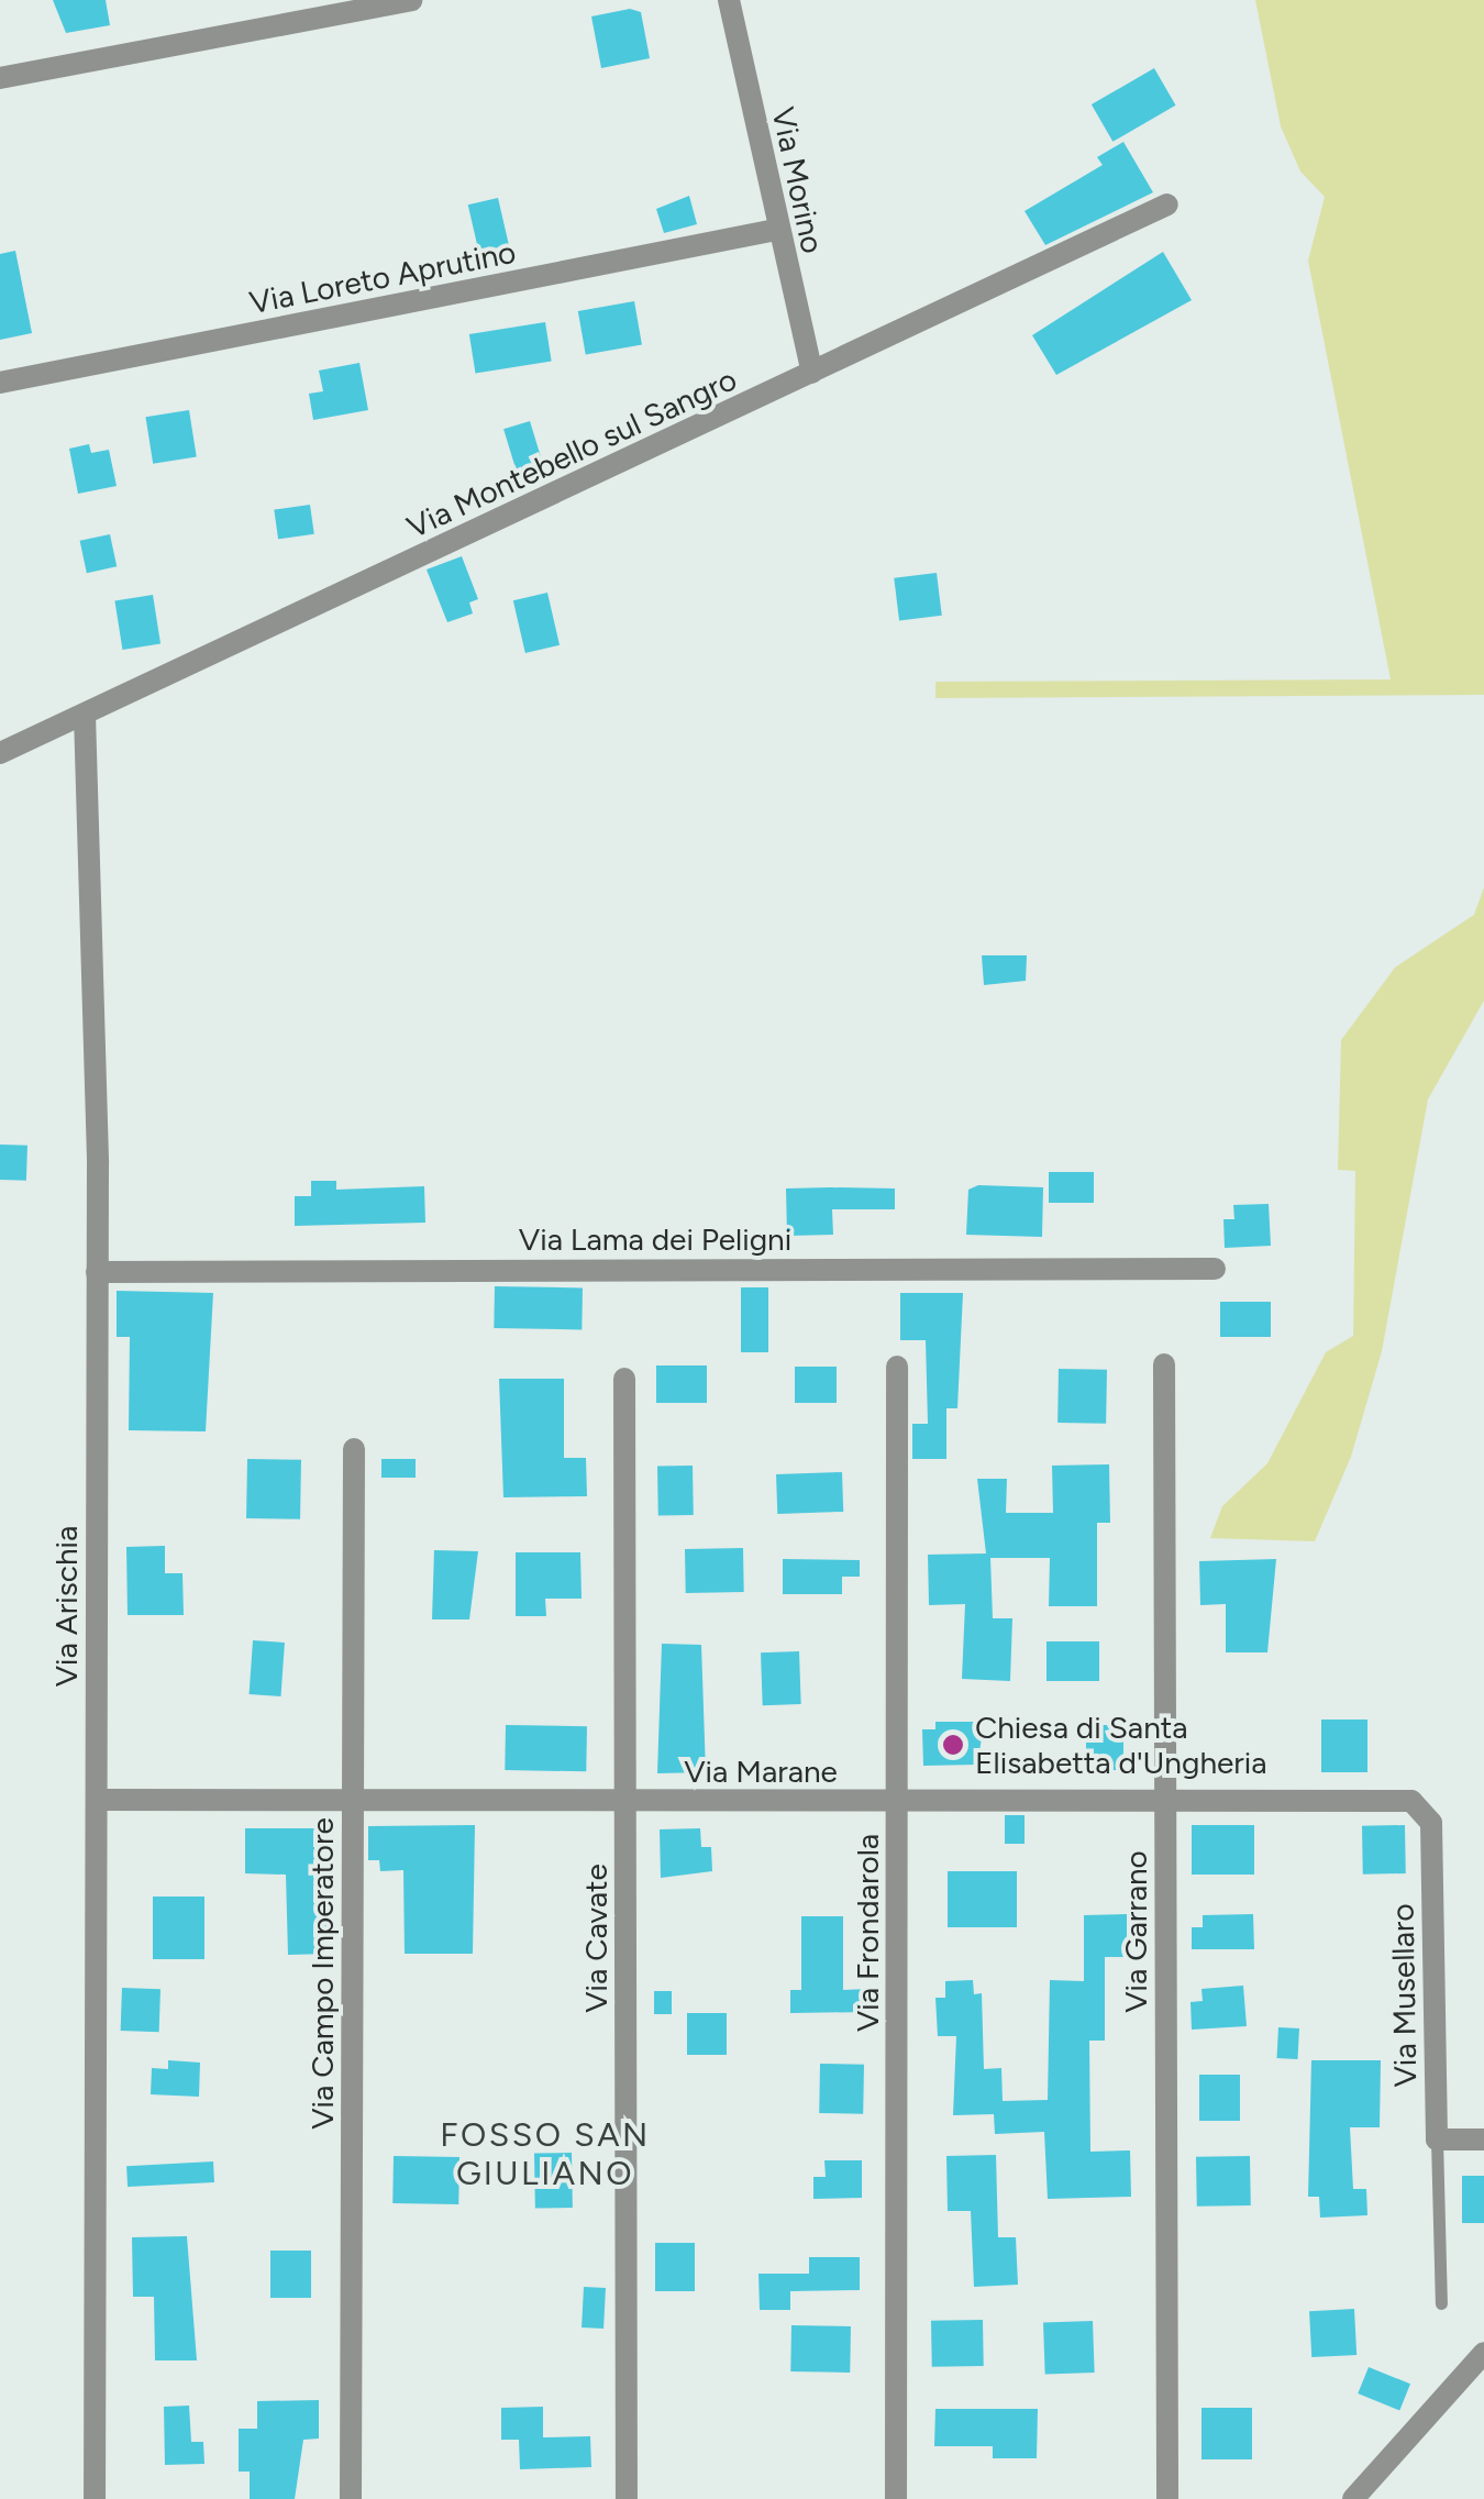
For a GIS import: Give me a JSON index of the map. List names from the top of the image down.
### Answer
{
  "streets": {
    "street": [
      "Via Morino",
      "Via Loreto Aprutino",
      "Via Montebello sul Sangro",
      "Via Lama dei Peligni",
      "Via Arischia",
      "Via Marane",
      "Via Garrano",
      "Via Frondarola",
      "Via Cavate",
      "Via Campo Imperatore",
      "Via Musellaro"
    ]
  },
  "crossings": [
    ["Via Morino", "Via Loreto Aprutino"],
    ["Via Morino", "Via Montebello sul Sangro"],
    ["Via Montebello sul Sangro", "Via Arischia"],
    ["Via Lama dei Peligni", "Via Arischia"],
    ["Via Arischia", "Via Marane"],
    ["Via Marane", "Via Garrano"],
    ["Via Marane", "Via Frondarola"],
    ["Via Marane", "Via Cavate"],
    ["Via Marane", "Via Campo Imperatore"],
    ["Via Marane", "Via Musellaro"]
  ],
  "districts": ["FOSSO SAN GIULIANO"],
  "places": ["Chiesa di Santa Elisabetta d'Ungheria"]
}
